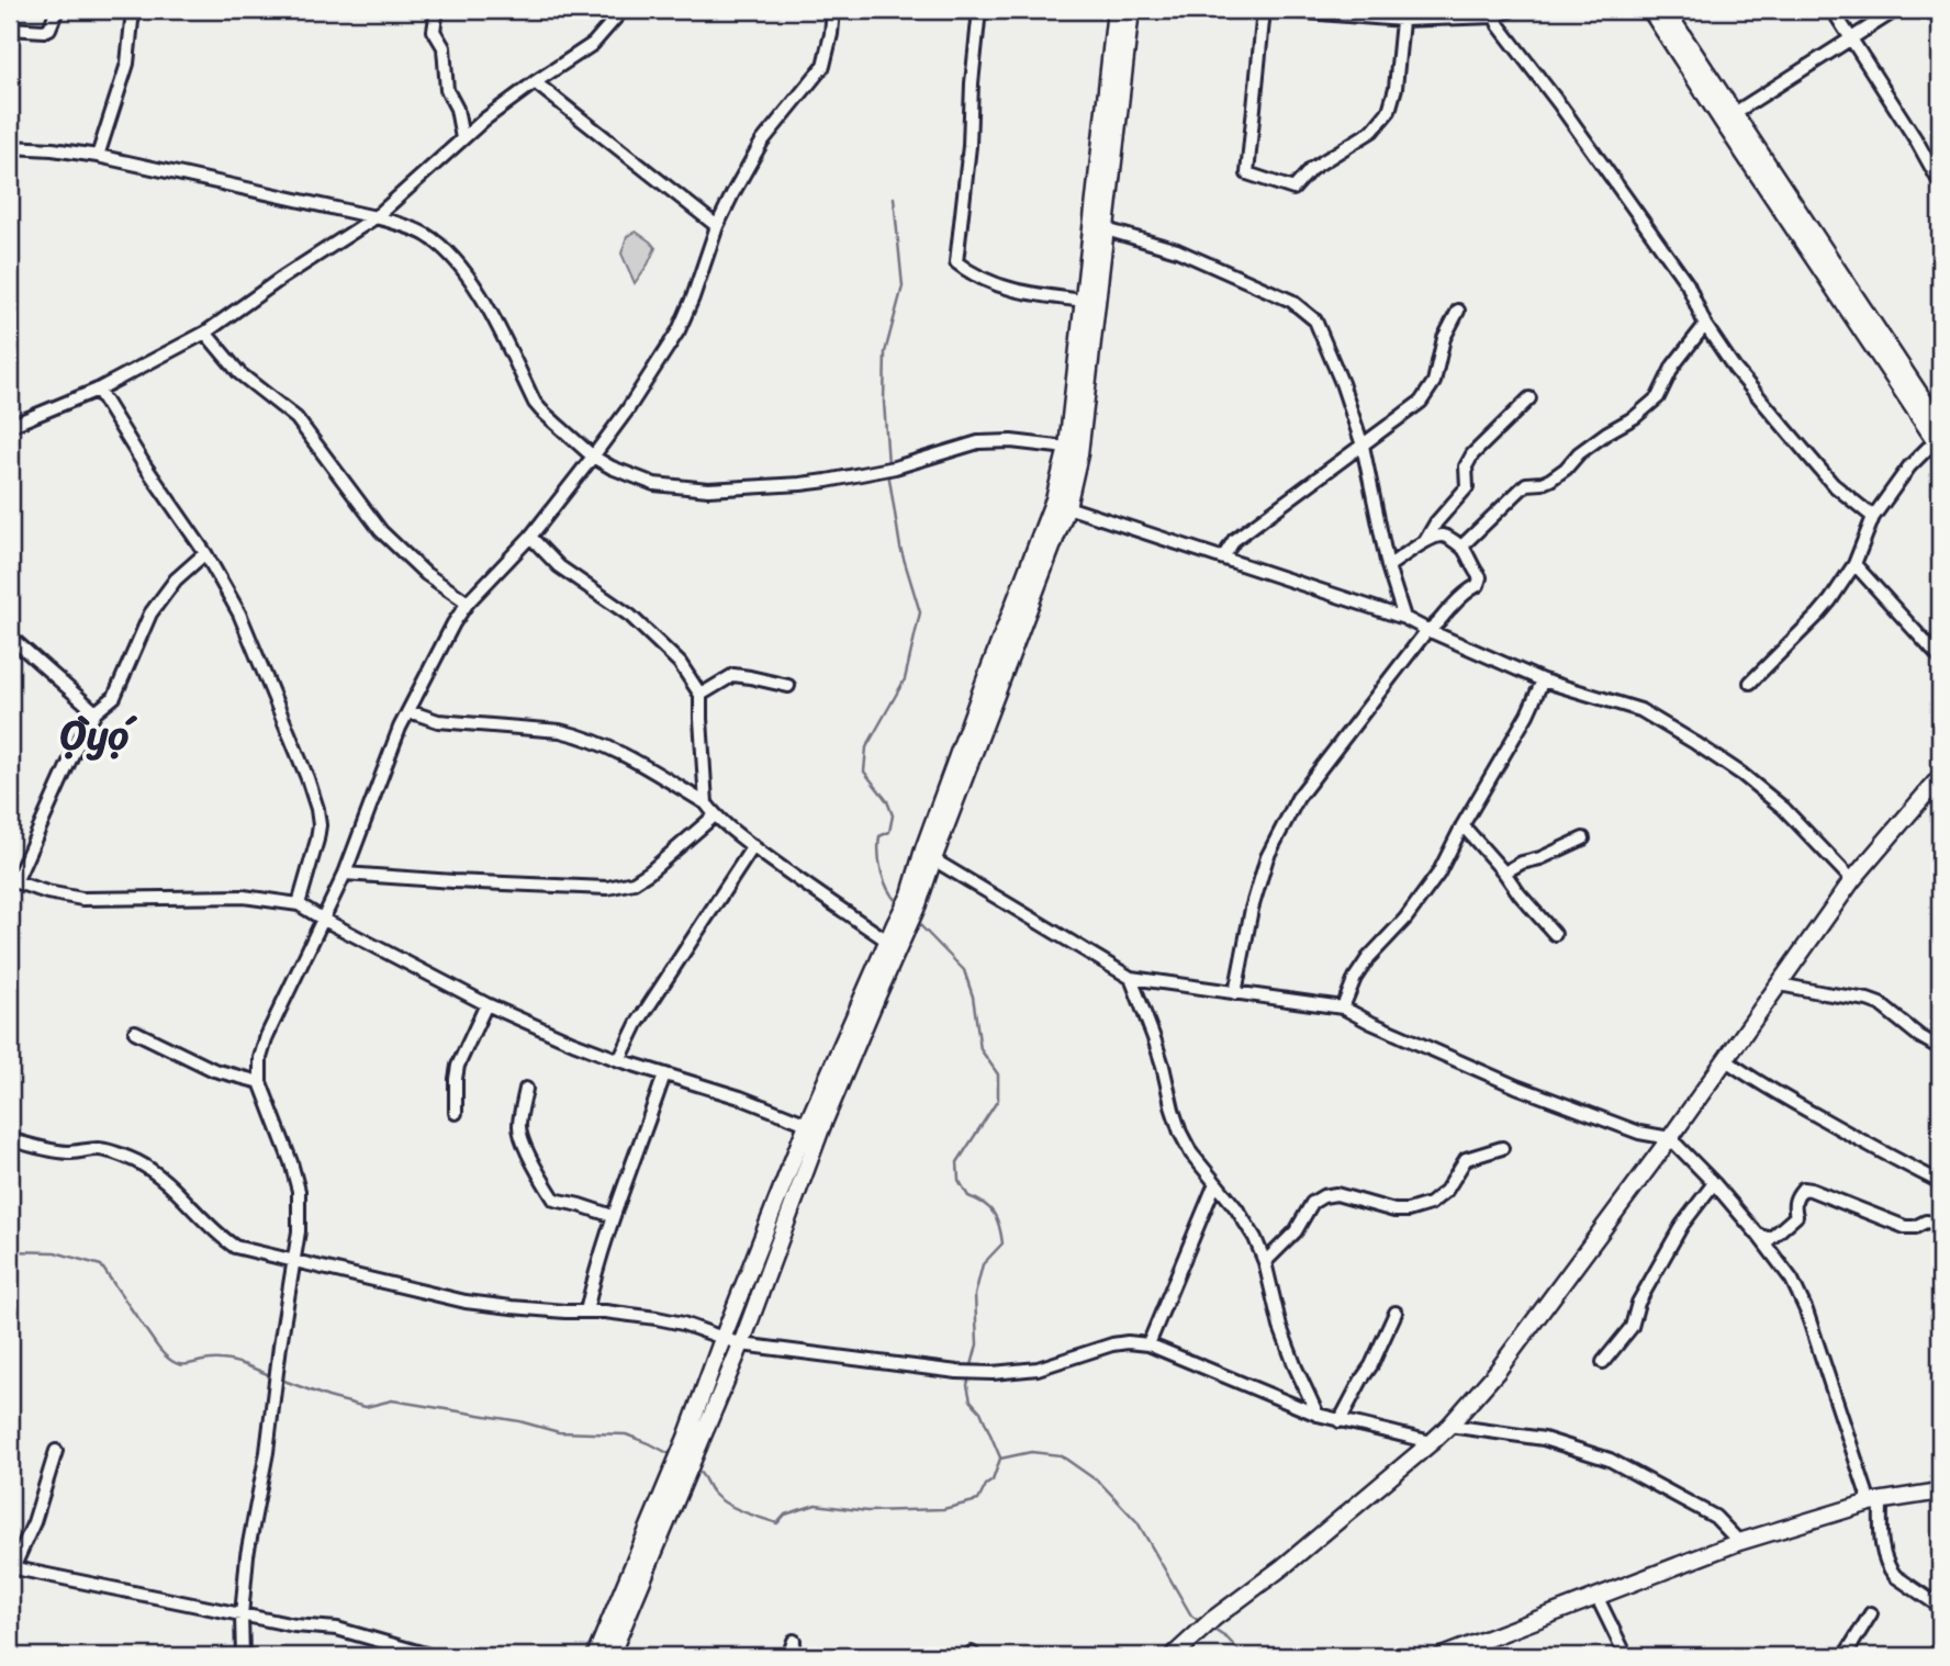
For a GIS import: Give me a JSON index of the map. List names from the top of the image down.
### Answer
{
  "districts": ["Ọ̀yọ́"]
}
